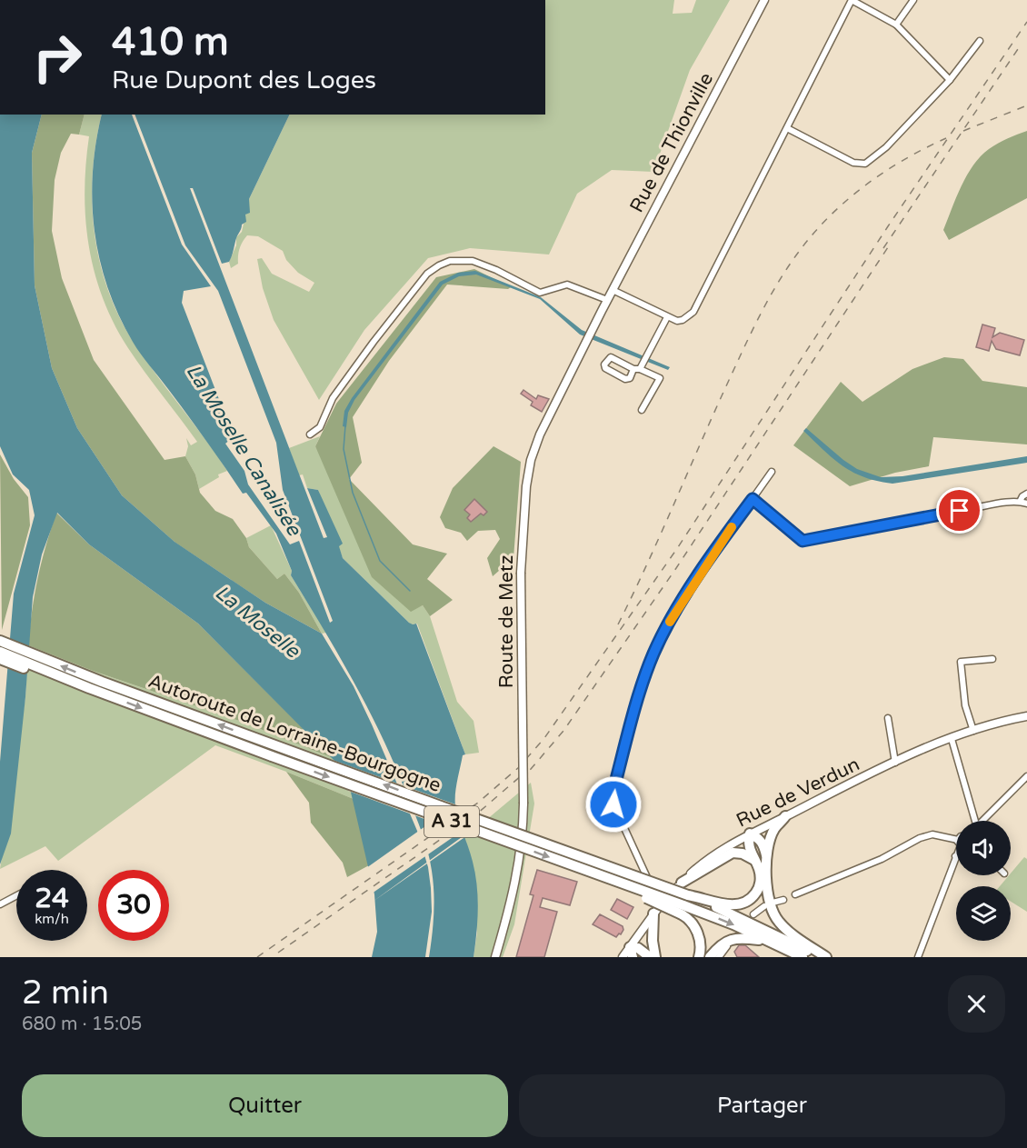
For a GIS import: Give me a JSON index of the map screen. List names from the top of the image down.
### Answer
{
  "streets": {
    "highway": ["Autoroute de Lorraine-Bourgogne", "A 31"],
    "main road": ["Rue de Thionville", "Route de Metz", "Rue de Verdun"]
  },
  "crossings": [
    ["Rue de Thionville", "Route de Metz"]
  ],
  "water": ["La Moselle Canalisée", "La Moselle"],
  "page": {
    "turn": ["410 m", "Rue Dupont des Loges"],
    "speed": "24 km/h",
    "limit": "30",
    "heading": ["2 min", "680 m · 15:05"],
    "buttons": ["Quitter", "Partager"]
  }
}
